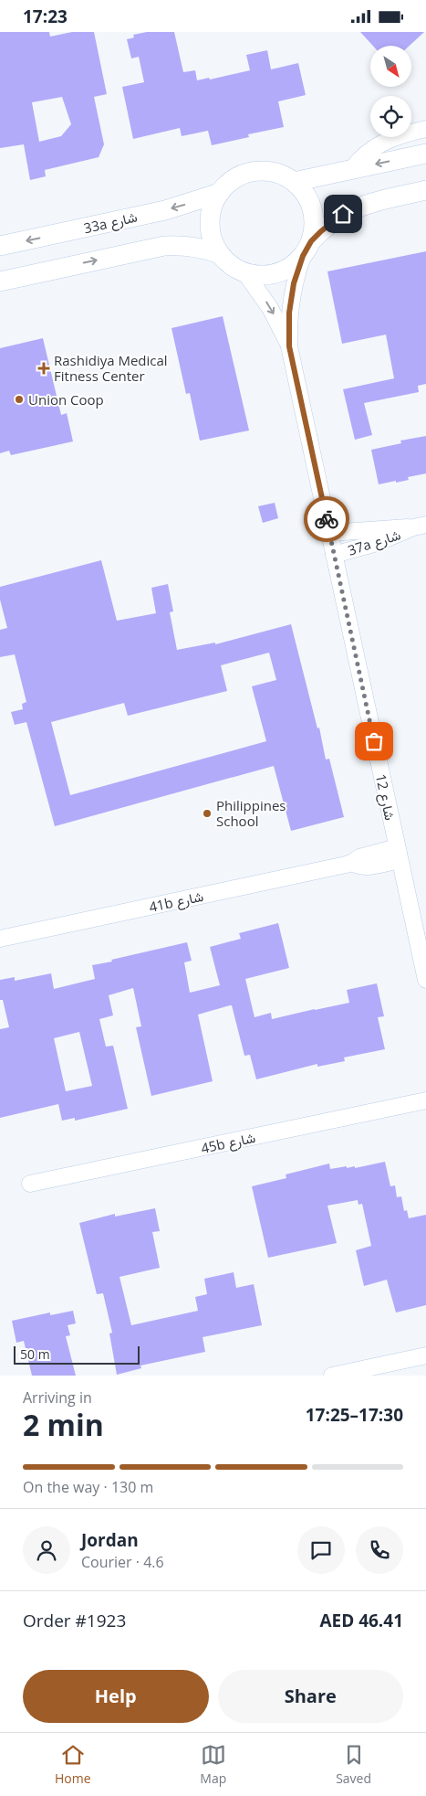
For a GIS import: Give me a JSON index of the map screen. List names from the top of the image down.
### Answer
{
  "streets": {
    "street": [
      "33a شارع",
      "37a شارع",
      "شارع 12",
      "41b شارع",
      "45b شارع"
    ]
  },
  "crossings": [
    ["33a شارع", "شارع 12"],
    ["37a شارع", "شارع 12"],
    ["شارع 12", "41b شارع"]
  ],
  "places": {
    "health": ["Rashidiya Medical Fitness Center"],
    "other": ["Union Coop", "Philippines School"]
  },
  "scale_bar": "50 m",
  "north": "bottom right",
  "page": {
    "status": "17:23",
    "scale": "50 m",
    "heading": ["2 min", "Arriving in", "17:25–17:30"],
    "panel": [
      "Jordan",
      "Courier · 4.6",
      "Order #1923",
      "AED 46.41"
    ],
    "bar": "On the way · 130 m",
    "buttons": ["Help", "Share"],
    "tabs": ["Home", "Map", "Saved"]
  }
}
